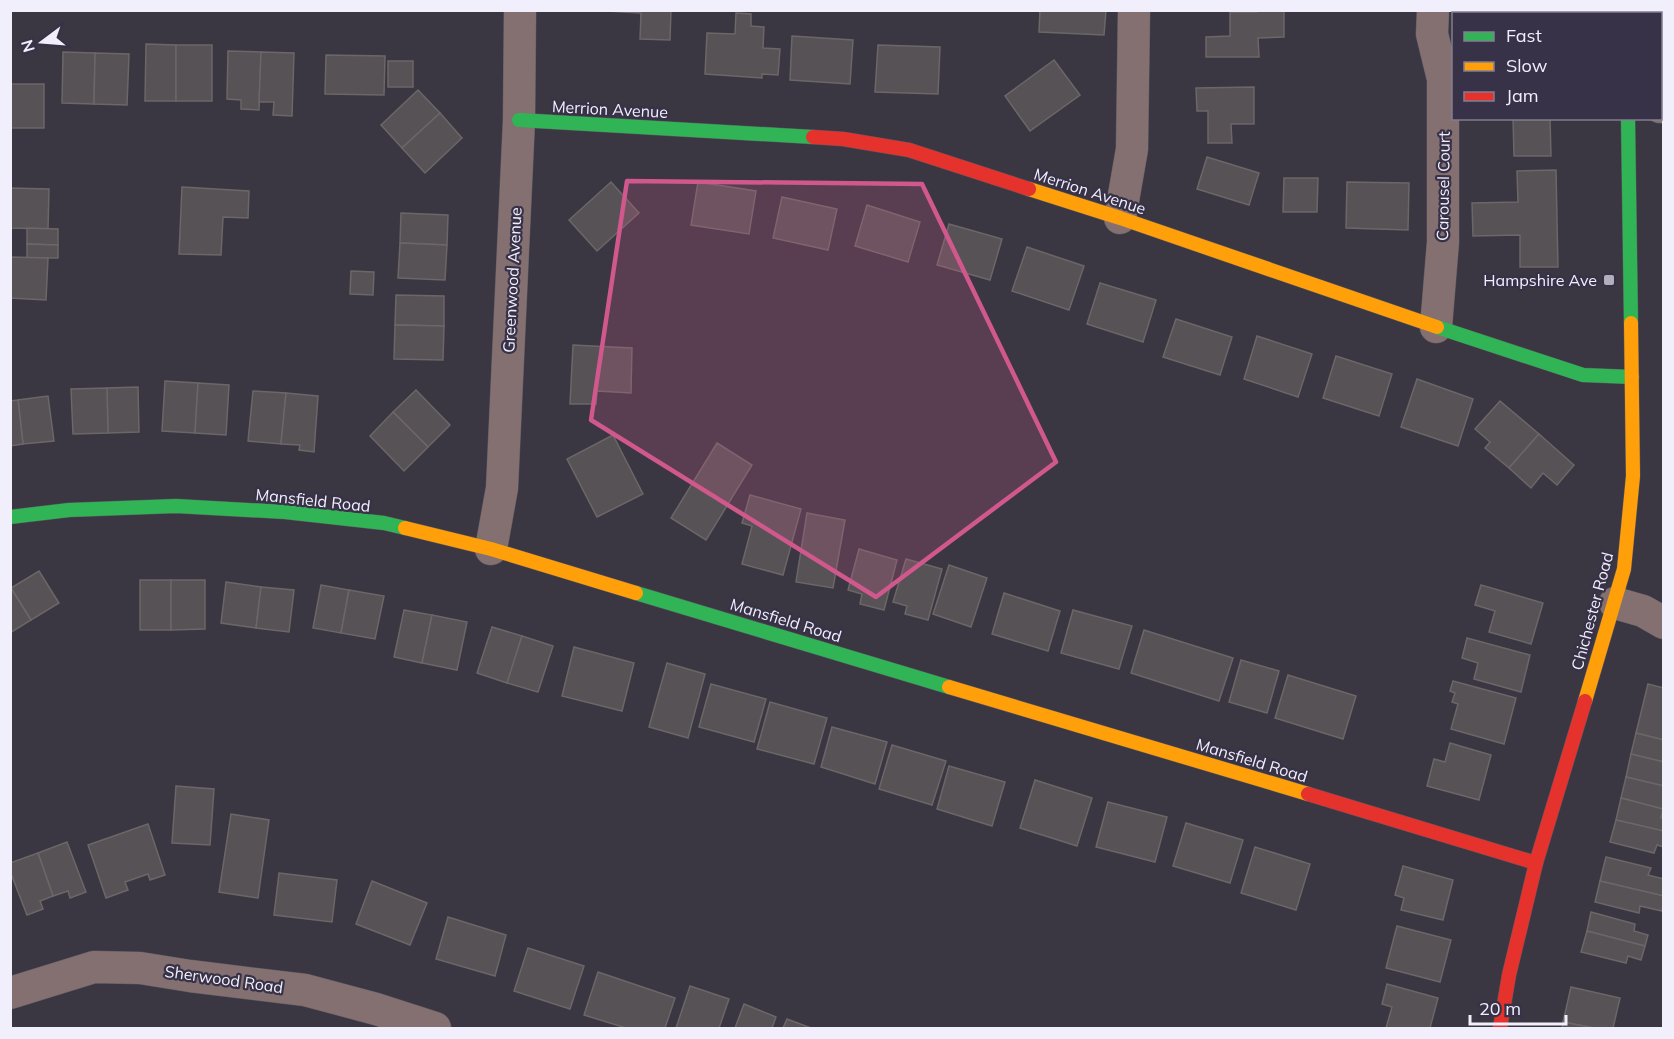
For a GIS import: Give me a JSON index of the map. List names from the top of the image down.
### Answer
{
  "streets": {
    "street": [
      "Merrion Avenue",
      "Carousel Court",
      "Greenwood Avenue",
      "Mansfield Road",
      "Chichester Road",
      "Sherwood Road"
    ]
  },
  "crossings": [
    ["Merrion Avenue", "Carousel Court"],
    ["Merrion Avenue", "Greenwood Avenue"],
    ["Merrion Avenue", "Chichester Road"],
    ["Greenwood Avenue", "Mansfield Road"],
    ["Mansfield Road", "Chichester Road"]
  ],
  "places": {
    "transit": ["Hampshire Ave"]
  },
  "legend": ["Fast", "Slow", "Jam"],
  "scale_bar": "20 m",
  "north": "left"
}
